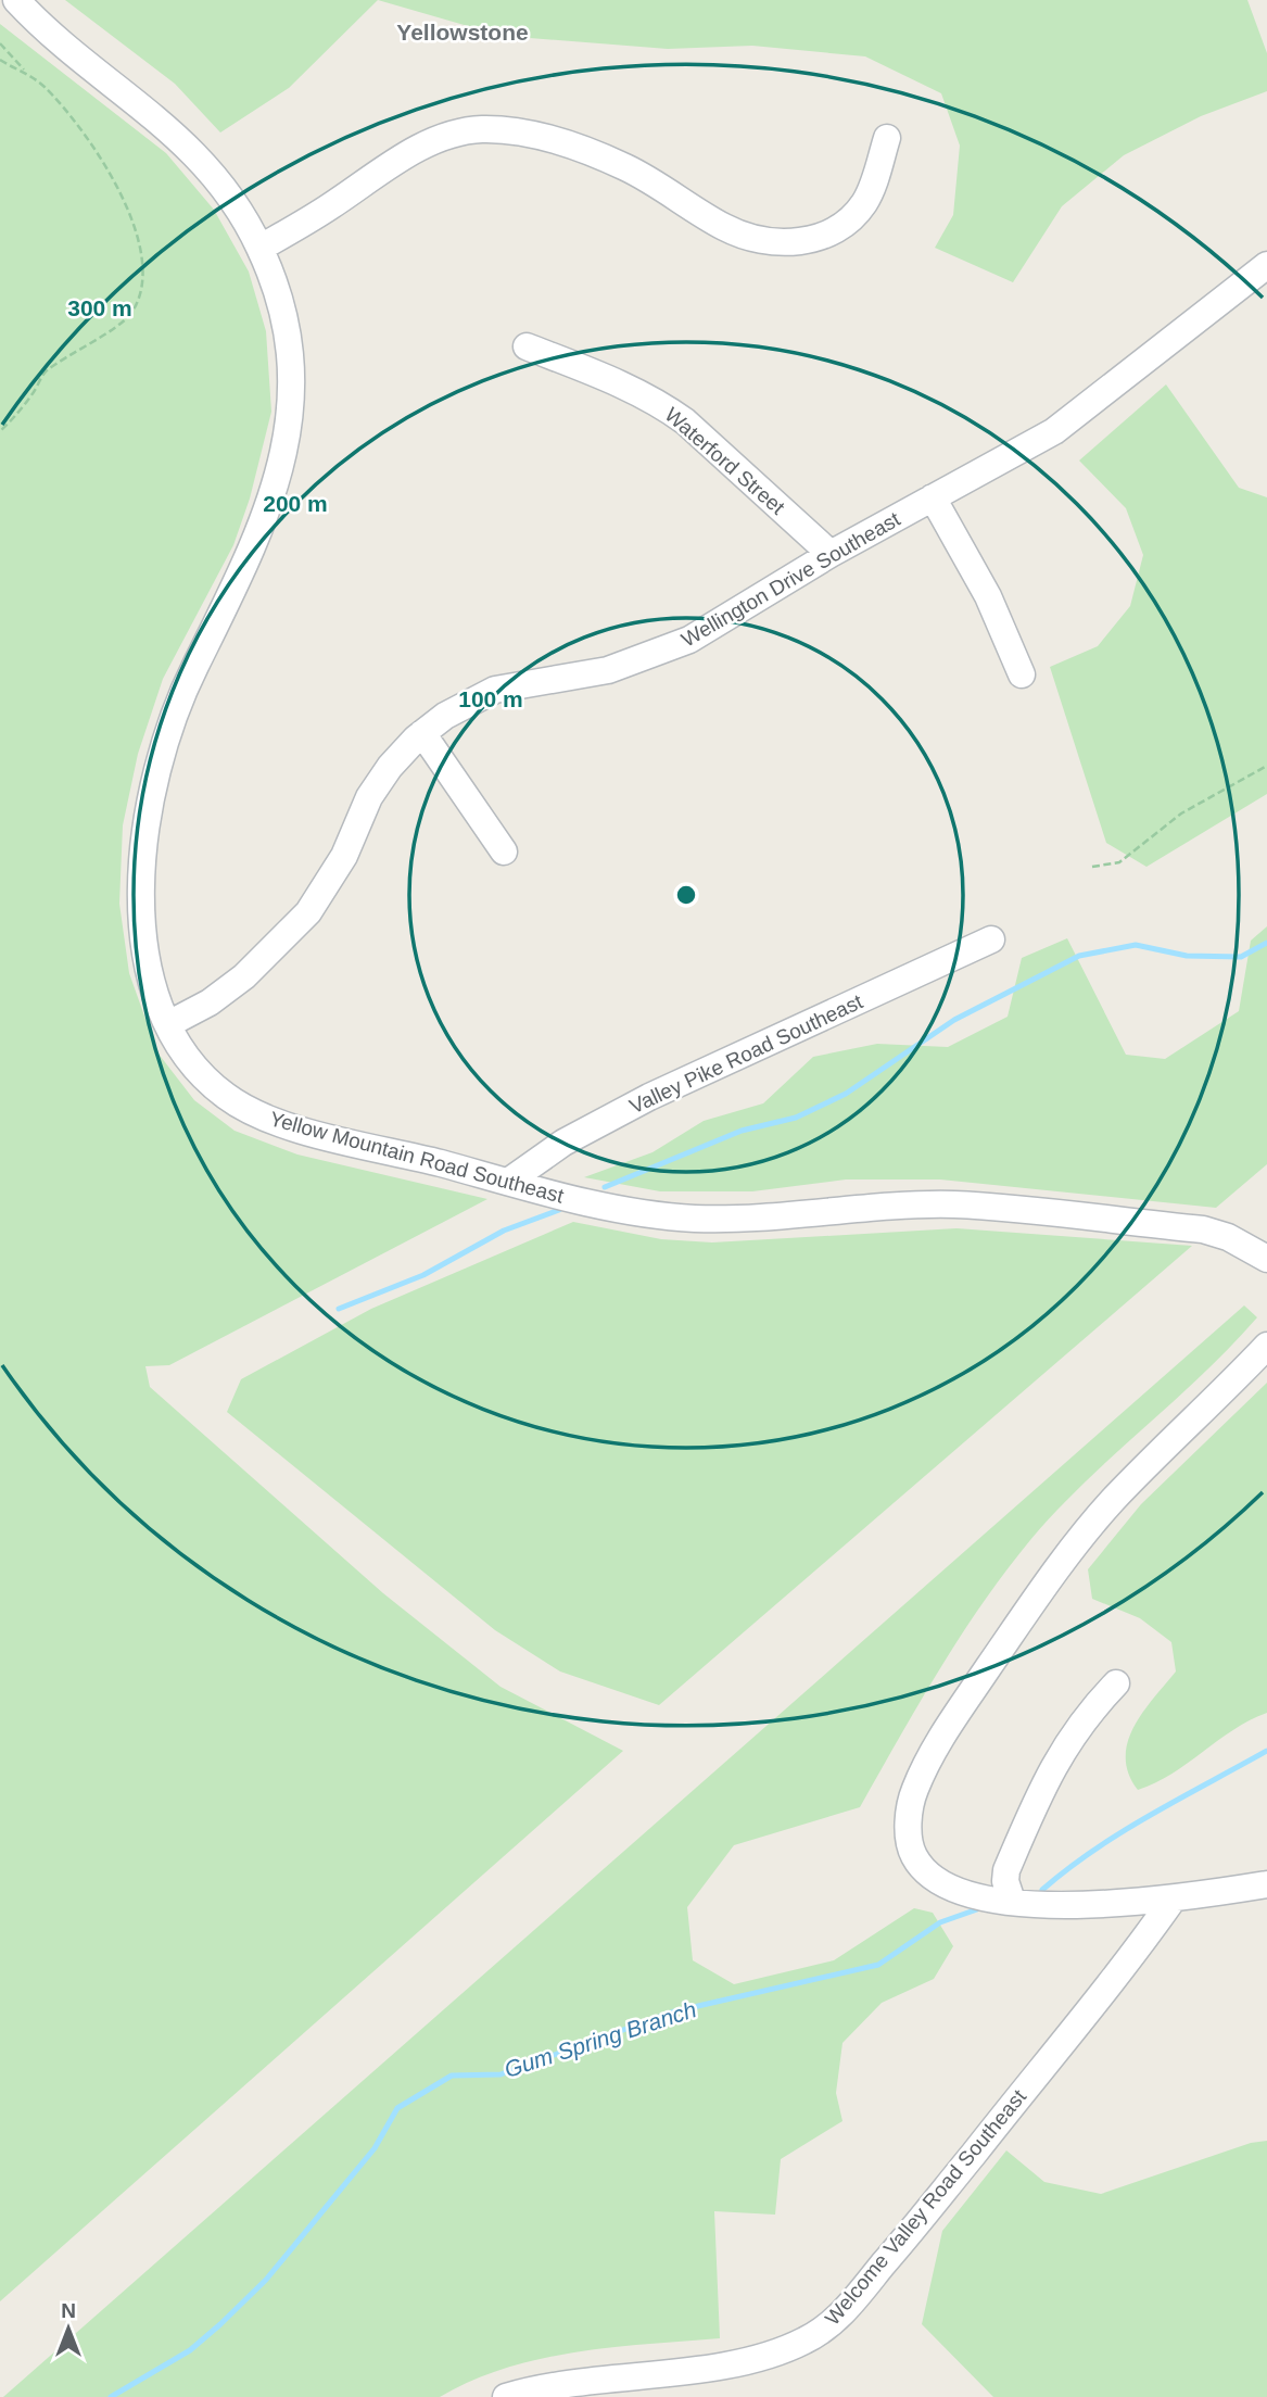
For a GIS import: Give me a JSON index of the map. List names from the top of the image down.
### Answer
{
  "streets": {
    "street": [
      "Waterford Street",
      "Wellington Drive Southeast",
      "Valley Pike Road Southeast",
      "Yellow Mountain Road Southeast",
      "Welcome Valley Road Southeast"
    ]
  },
  "crossings": [
    ["Waterford Street", "Wellington Drive Southeast"],
    ["Wellington Drive Southeast", "Yellow Mountain Road Southeast"],
    ["Valley Pike Road Southeast", "Yellow Mountain Road Southeast"]
  ],
  "districts": ["Yellowstone"],
  "water": ["Gum Spring Branch"],
  "north": "top",
  "rings": ["300 m", "200 m", "100 m"]
}
